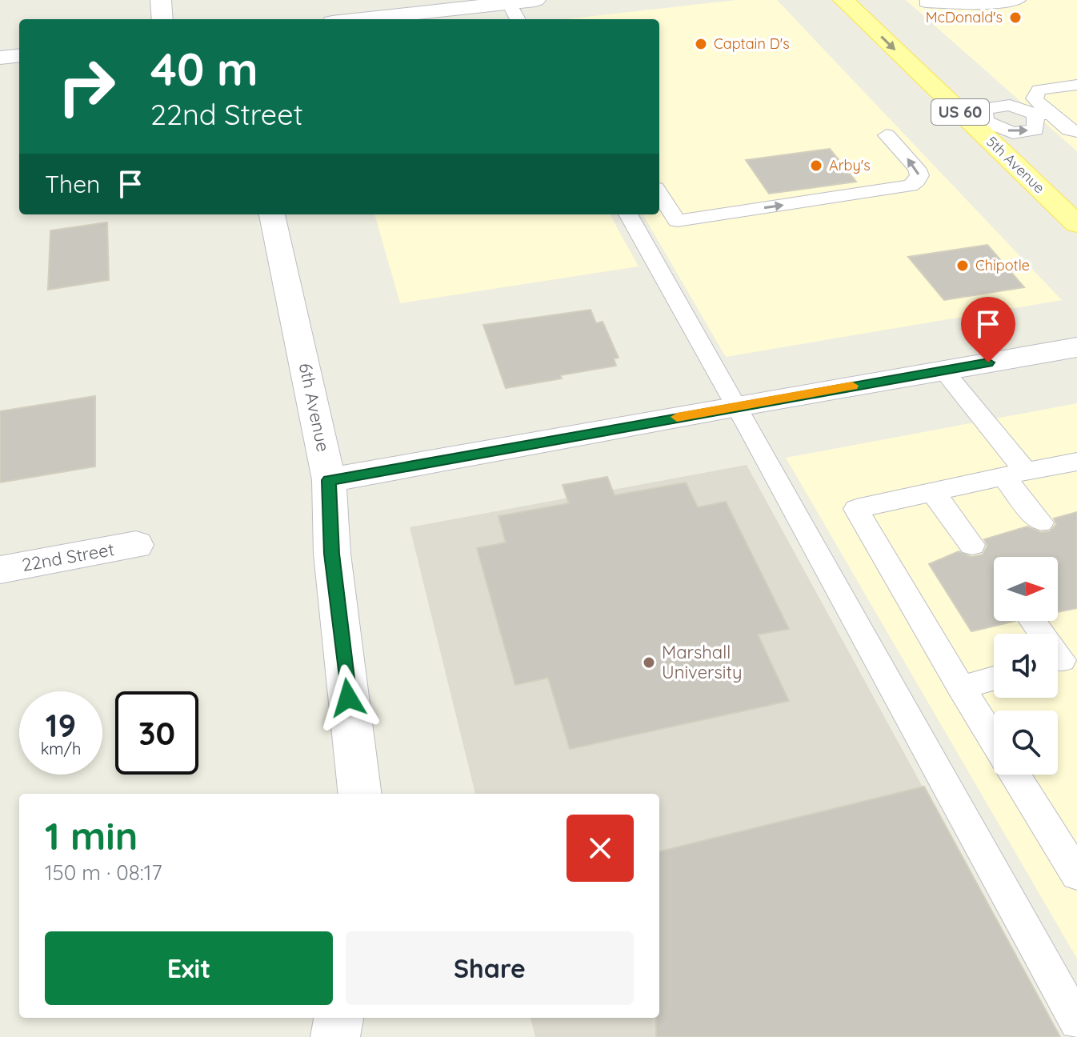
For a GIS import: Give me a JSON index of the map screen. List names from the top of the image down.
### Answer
{
  "streets": {
    "main road": ["US 60", "5th Avenue"],
    "street": ["6th Avenue", "22nd Street"]
  },
  "one_way": ["5th Avenue"],
  "places": [
    "McDonald's",
    "Captain D's",
    "Arby's",
    "Chipotle",
    "Marshall University"
  ],
  "north": "right",
  "page": {
    "turn": ["40 m", "22nd Street"],
    "then": "Then",
    "speed": "19 km/h",
    "limit": "30",
    "heading": ["1 min", "150 m · 08:17"],
    "buttons": ["Exit", "Share"]
  }
}
